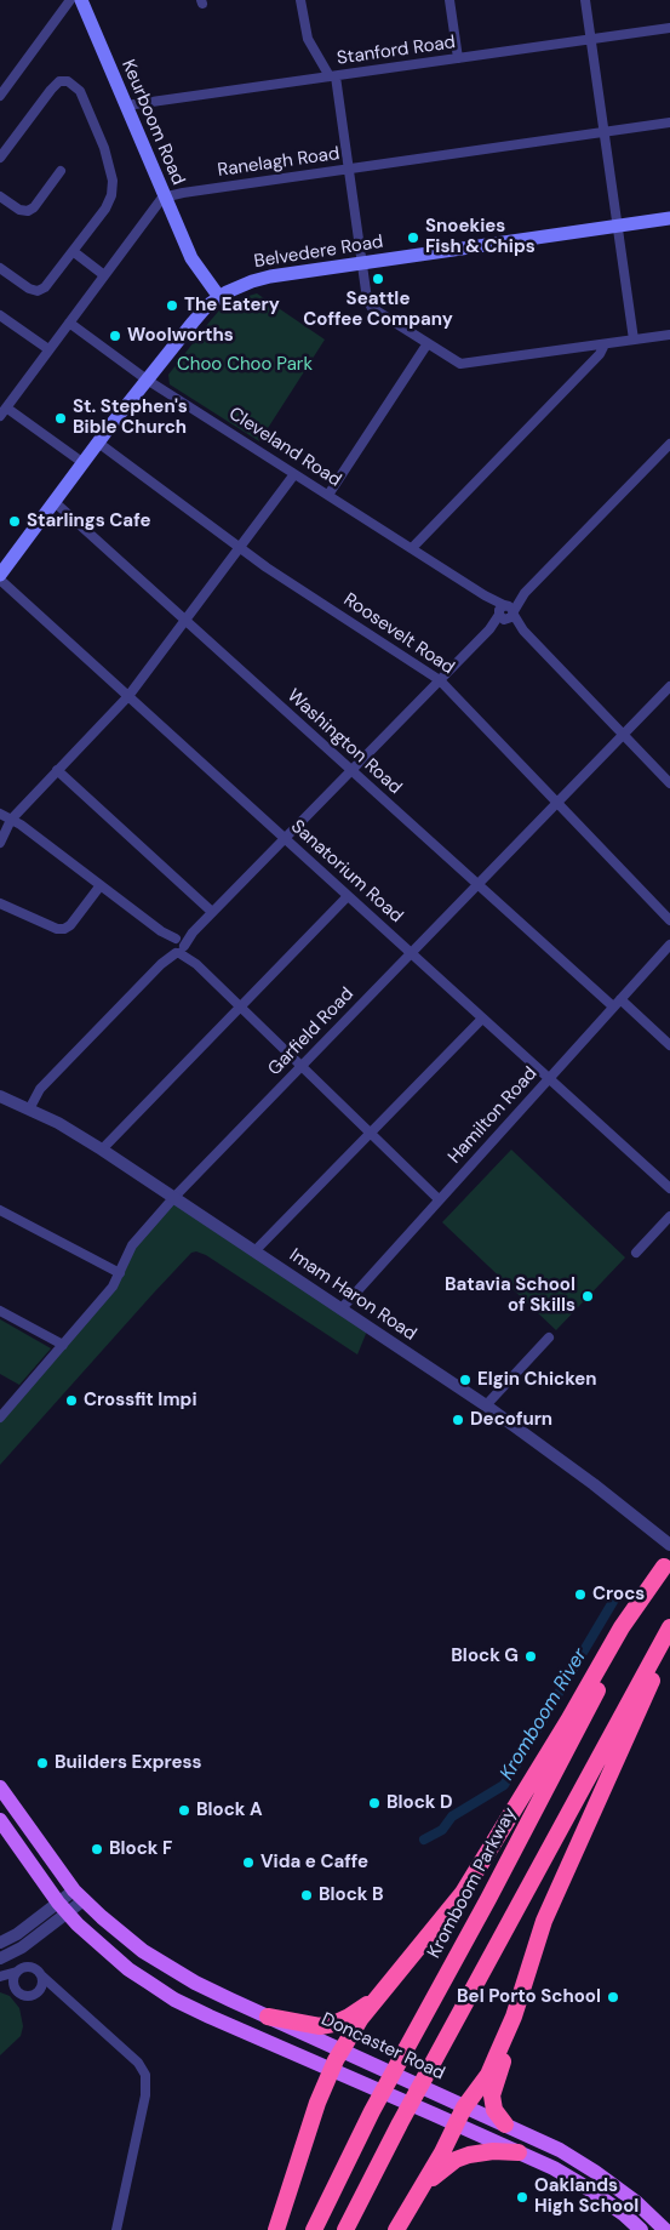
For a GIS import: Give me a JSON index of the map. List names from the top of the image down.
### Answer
{
  "streets": {
    "highway": ["Kromboom Parkway"],
    "main road": ["Keurboom Road", "Belvedere Road", "Doncaster Road"],
    "street": [
      "Stanford Road",
      "Ranelagh Road",
      "Cleveland Road",
      "Roosevelt Road",
      "Washington Road",
      "Sanatorium Road",
      "Garfield Road",
      "Hamilton Road",
      "Imam Haron Road"
    ]
  },
  "crossings": [
    ["Stanford Road", "Keurboom Road"],
    ["Keurboom Road", "Ranelagh Road"],
    ["Keurboom Road", "Belvedere Road"],
    ["Belvedere Road", "Cleveland Road"],
    ["Belvedere Road", "Roosevelt Road"],
    ["Belvedere Road", "Washington Road"],
    ["Belvedere Road", "Sanatorium Road"],
    ["Cleveland Road", "Garfield Road"],
    ["Roosevelt Road", "Garfield Road"],
    ["Washington Road", "Garfield Road"],
    ["Washington Road", "Hamilton Road"],
    ["Sanatorium Road", "Garfield Road"],
    ["Sanatorium Road", "Hamilton Road"],
    ["Garfield Road", "Imam Haron Road"],
    ["Hamilton Road", "Imam Haron Road"]
  ],
  "water": ["Kromboom River"],
  "parks": ["Choo Choo Park"],
  "places": [
    "Snoekies Fish & Chips",
    "Seattle Coffee Company",
    "The Eatery",
    "Woolworths",
    "St. Stephen's Bible Church",
    "Starlings Cafe",
    "Batavia School of Skills",
    "Elgin Chicken",
    "Crossfit Impi",
    "Decofurn",
    "Crocs",
    "Block G",
    "Builders Express",
    "Block D",
    "Block A",
    "Block F",
    "Vida e Caffe",
    "Block B",
    "Bel Porto School",
    "Oaklands High School"
  ]
}
